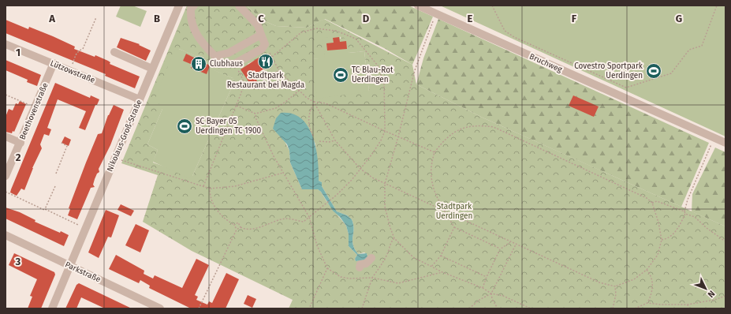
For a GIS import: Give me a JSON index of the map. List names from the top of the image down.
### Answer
{
  "streets": {
    "street": [
      "Bruchweg",
      "Lützowstraße",
      "Beethovenstraße",
      "Nikolaus-Groß-Straße",
      "Parkstraße"
    ]
  },
  "crossings": [
    ["Lützowstraße", "Beethovenstraße"],
    ["Lützowstraße", "Nikolaus-Groß-Straße"],
    ["Nikolaus-Groß-Straße", "Parkstraße"]
  ],
  "parks": ["Stadtpark Uerdingen"],
  "places": {
    "restaurant": ["Stadtpark Restaurant bei Magda"],
    "building": ["Clubhaus"],
    "sports": ["Covestro Sportpark Uerdingen", "TC Blau-Rot Uerdingen", "SC Bayer 05 Uerdingen TC 1900"]
  },
  "north": "bottom right",
  "grid": {
    "columns": [
      "A",
      "B",
      "C",
      "D",
      "E",
      "F",
      "G"
    ],
    "rows": ["1", "2", "3"]
  }
}
